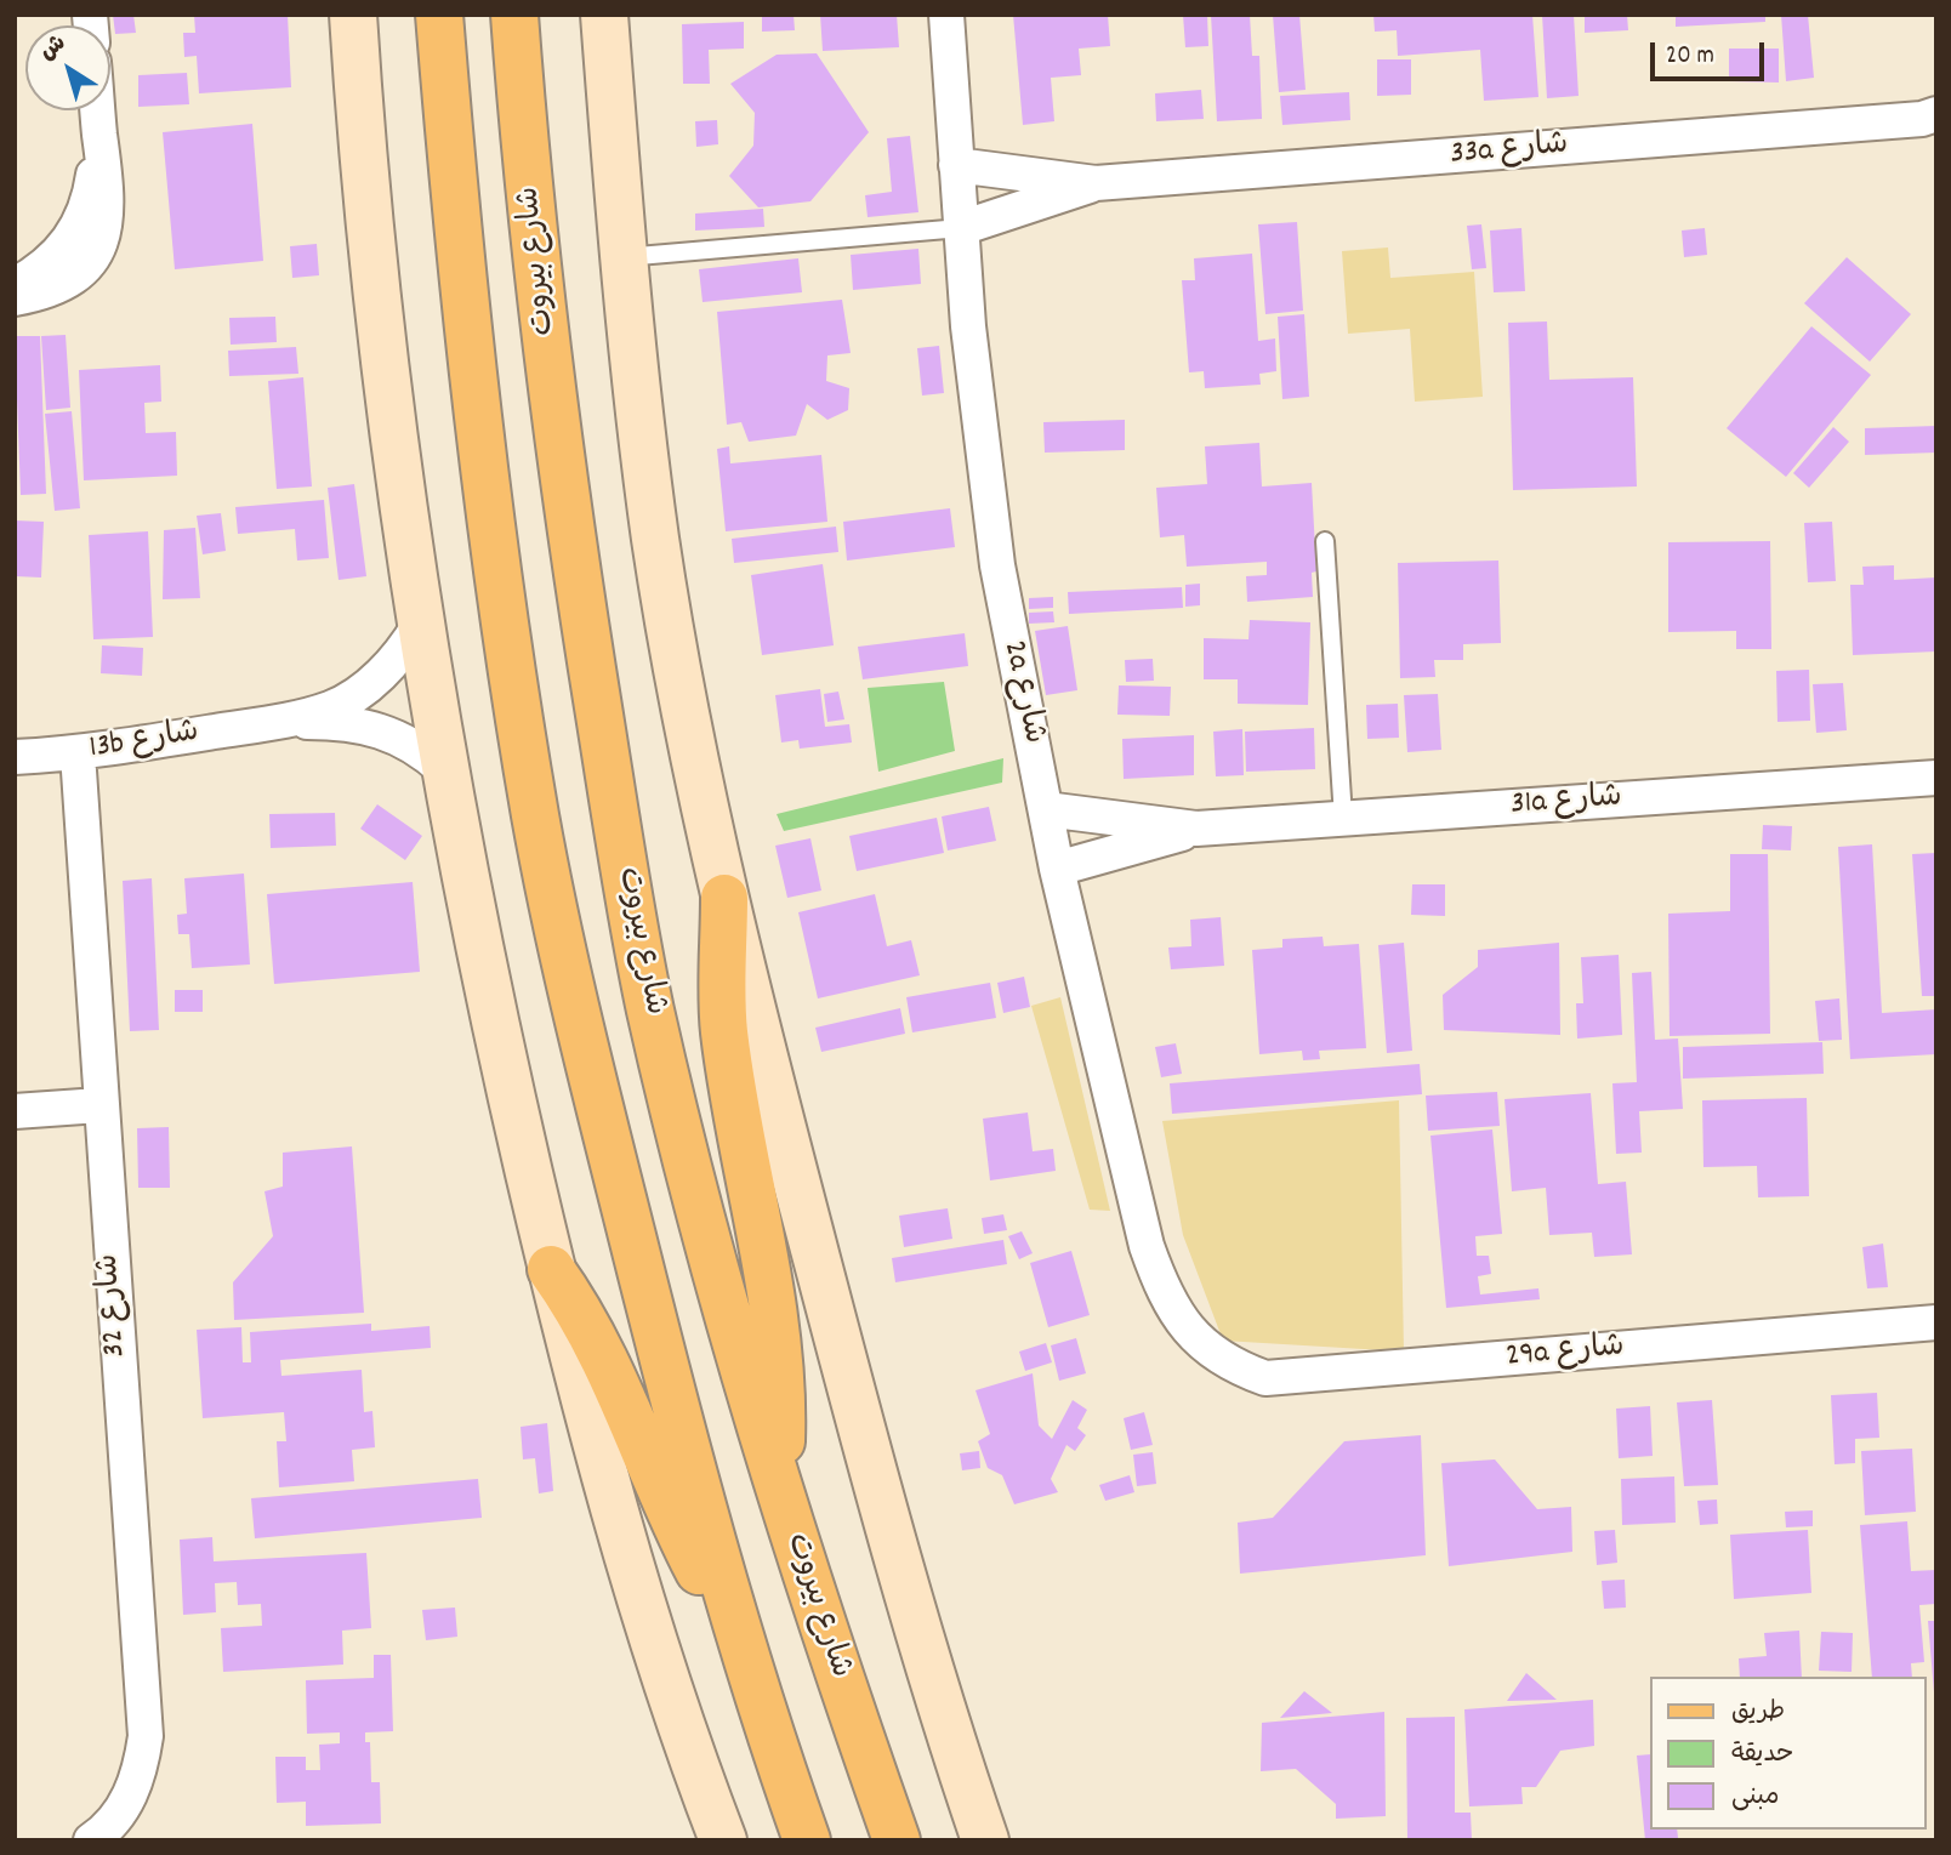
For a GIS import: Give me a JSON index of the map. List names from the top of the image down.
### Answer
{
  "streets": {
    "main road": ["شارع بيروت"],
    "street": [
      "33a شارع",
      "2a شارع",
      "13b شارع",
      "31a شارع",
      "شارع 32",
      "29a شارع"
    ]
  },
  "crossings": [
    ["33a شارع", "2a شارع"],
    ["2a شارع", "31a شارع"],
    ["2a شارع", "29a شارع"],
    ["13b شارع", "شارع 32"]
  ],
  "legend": ["طريق", "حديقة", "مبنى"],
  "scale_bar": "20 m",
  "north": "top left"
}
